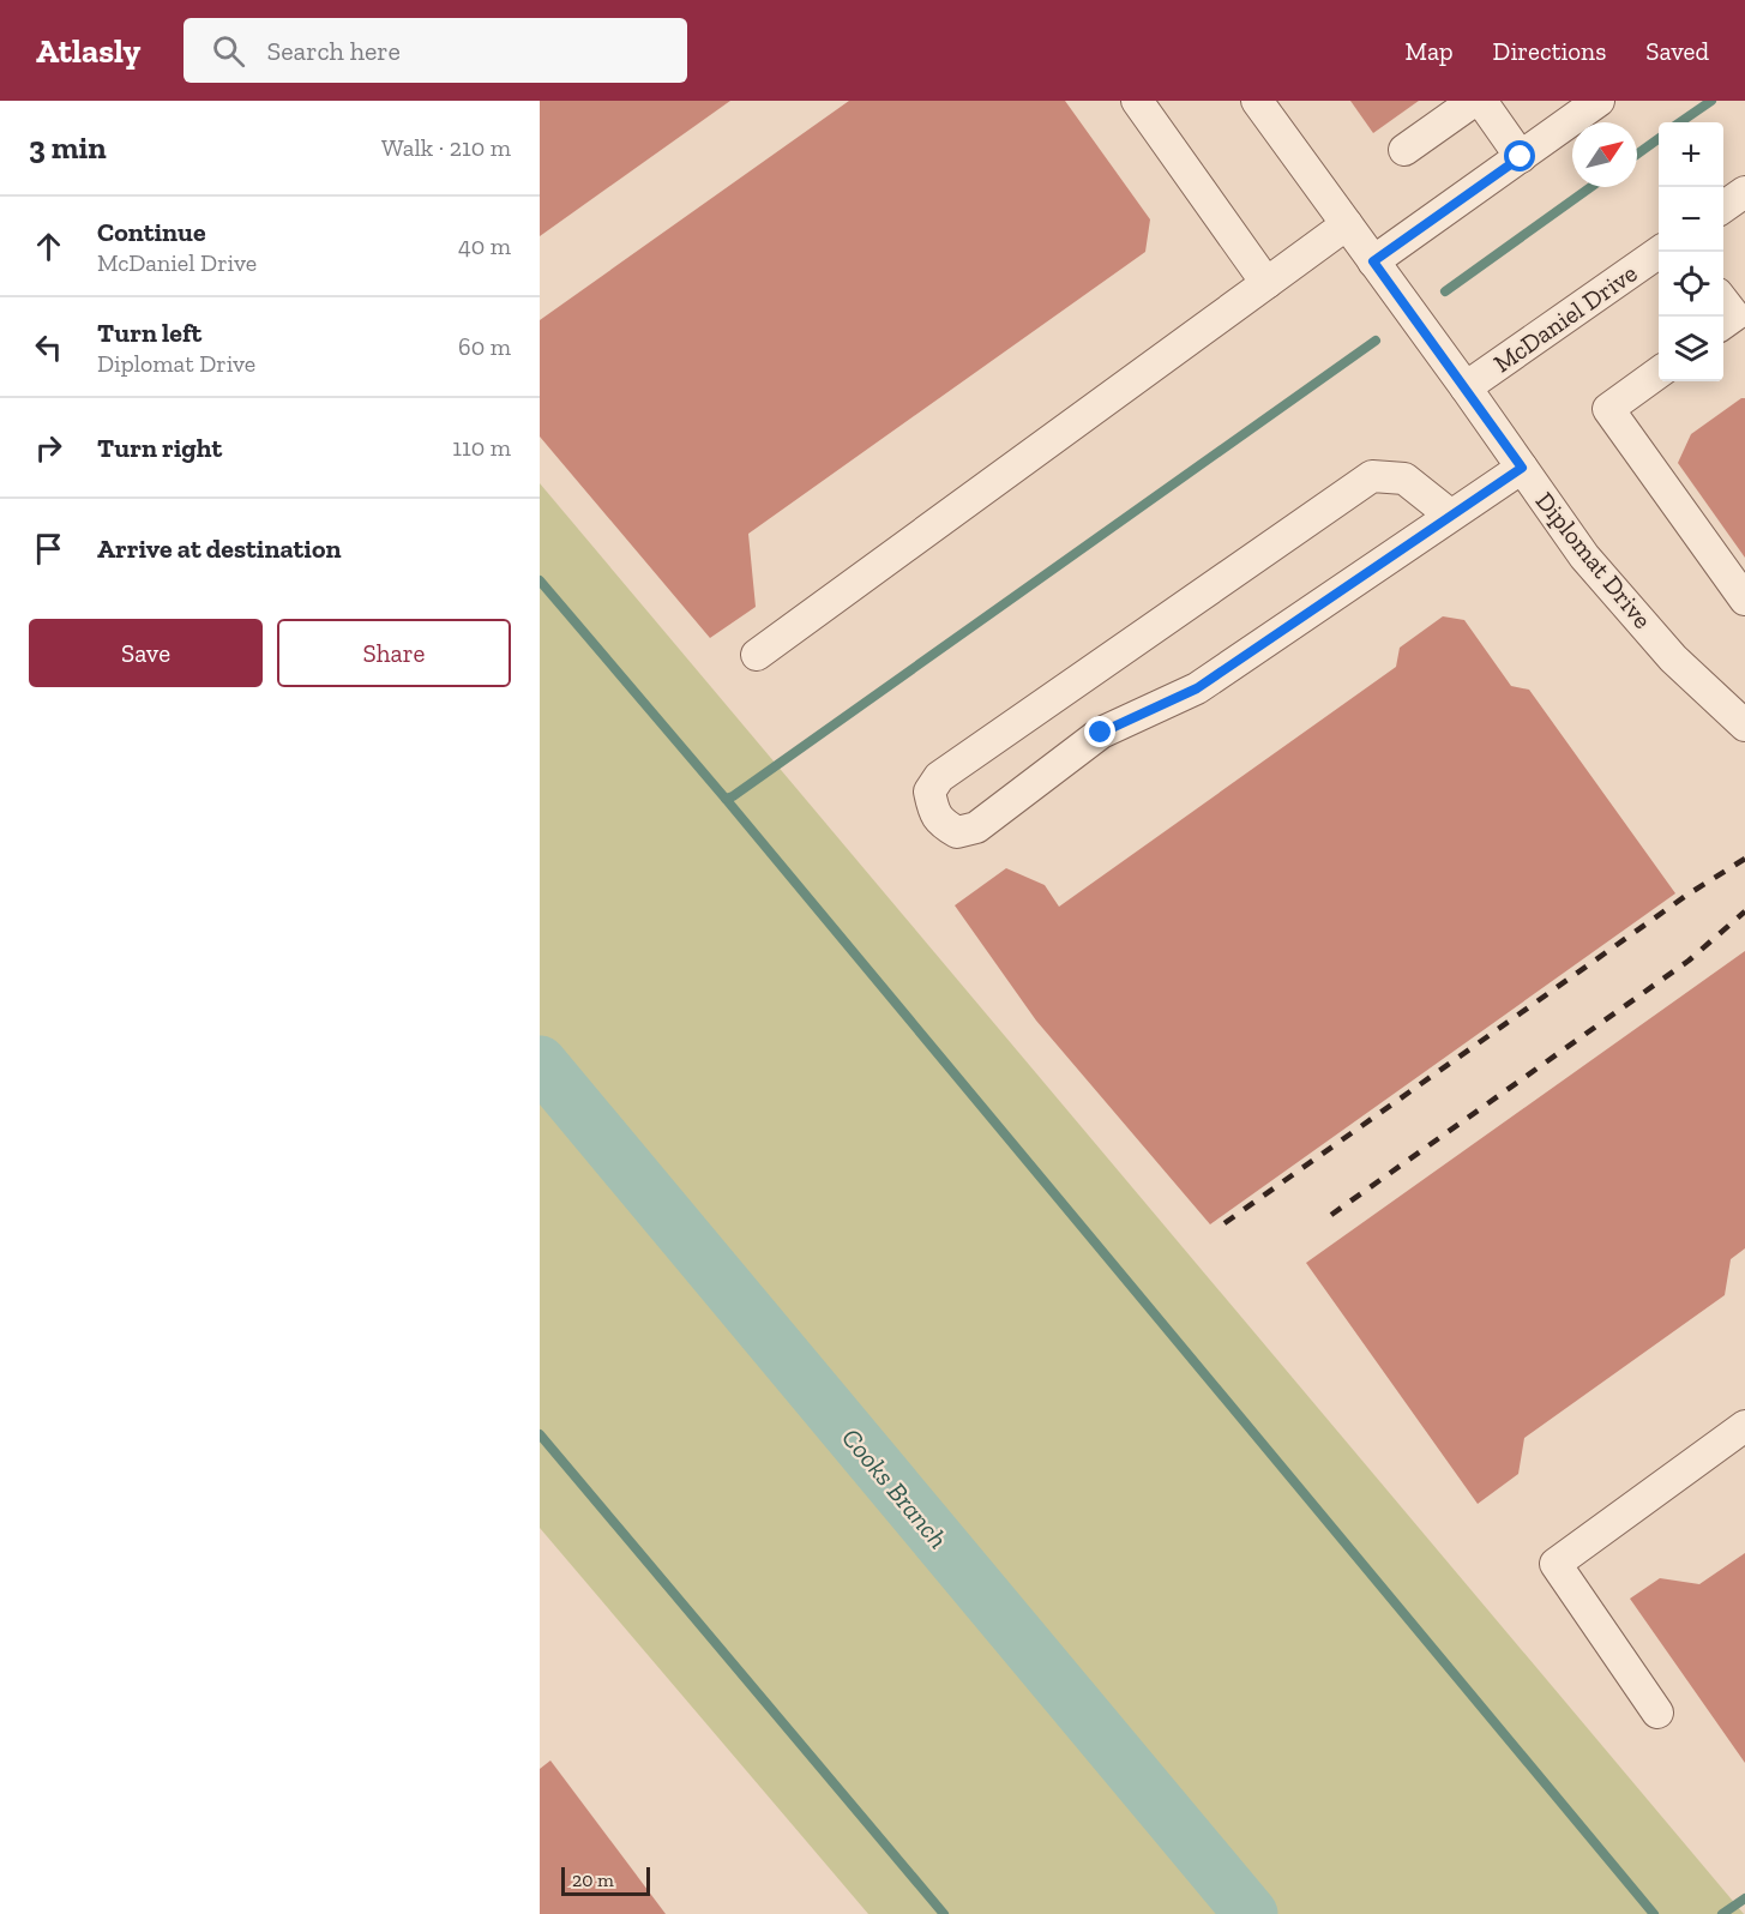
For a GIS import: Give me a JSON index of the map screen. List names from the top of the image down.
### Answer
{
  "streets": {
    "street": ["McDaniel Drive", "Diplomat Drive"]
  },
  "crossings": [
    ["McDaniel Drive", "Diplomat Drive"]
  ],
  "water": ["Cooks Branch"],
  "scale_bar": "20 m",
  "north": "top right",
  "page": {
    "header": "Atlasly",
    "search": "Search here",
    "nav": ["Map", "Directions", "Saved"],
    "heading": ["3 min", "Walk · 210 m"],
    "map_buttons": ["+", "−"],
    "list": [
      ["Continue", "McDaniel Drive", "40 m"],
      ["Turn left", "Diplomat Drive", "60 m"],
      ["Turn right", "110 m"],
      "Arrive at destination"
    ],
    "buttons": ["Save", "Share"],
    "scale": "20 m"
  }
}
